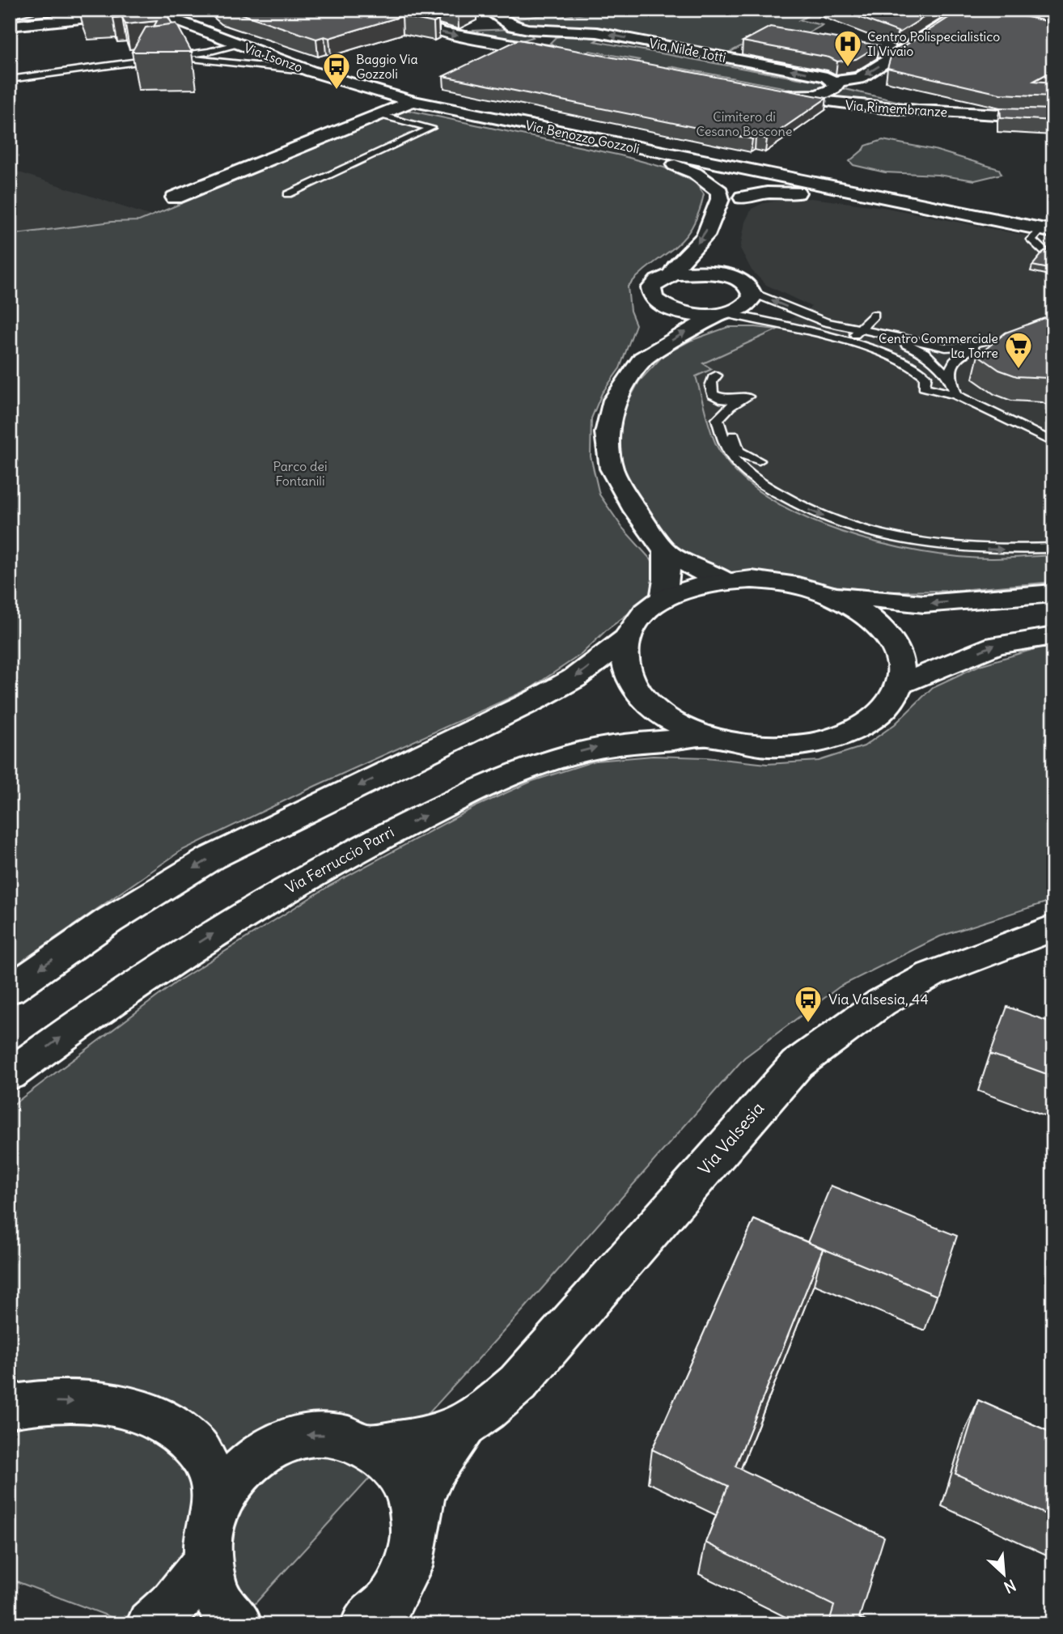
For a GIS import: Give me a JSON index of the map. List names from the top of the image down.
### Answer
{
  "streets": {
    "street": [
      "Via Nilde Iotti",
      "Via Isonzo",
      "Via Rimembranze",
      "Via Benozzo Gozzoli",
      "Via Ferruccio Parri",
      "Via Valsesia"
    ]
  },
  "crossings": [
    ["Via Nilde Iotti", "Via Rimembranze"],
    ["Via Isonzo", "Via Benozzo Gozzoli"]
  ],
  "parks": ["Cimitero di Cesano Boscone", "Parco dei Fontanili"],
  "places": {
    "hospital": ["Centro Polispecialistico Il Vivaio"],
    "bus stop": ["Baggio Via Gozzoli", "Via Valsesia, 44"],
    "supermarket": ["Centro Commerciale La Torre"]
  },
  "north": "bottom right"
}
